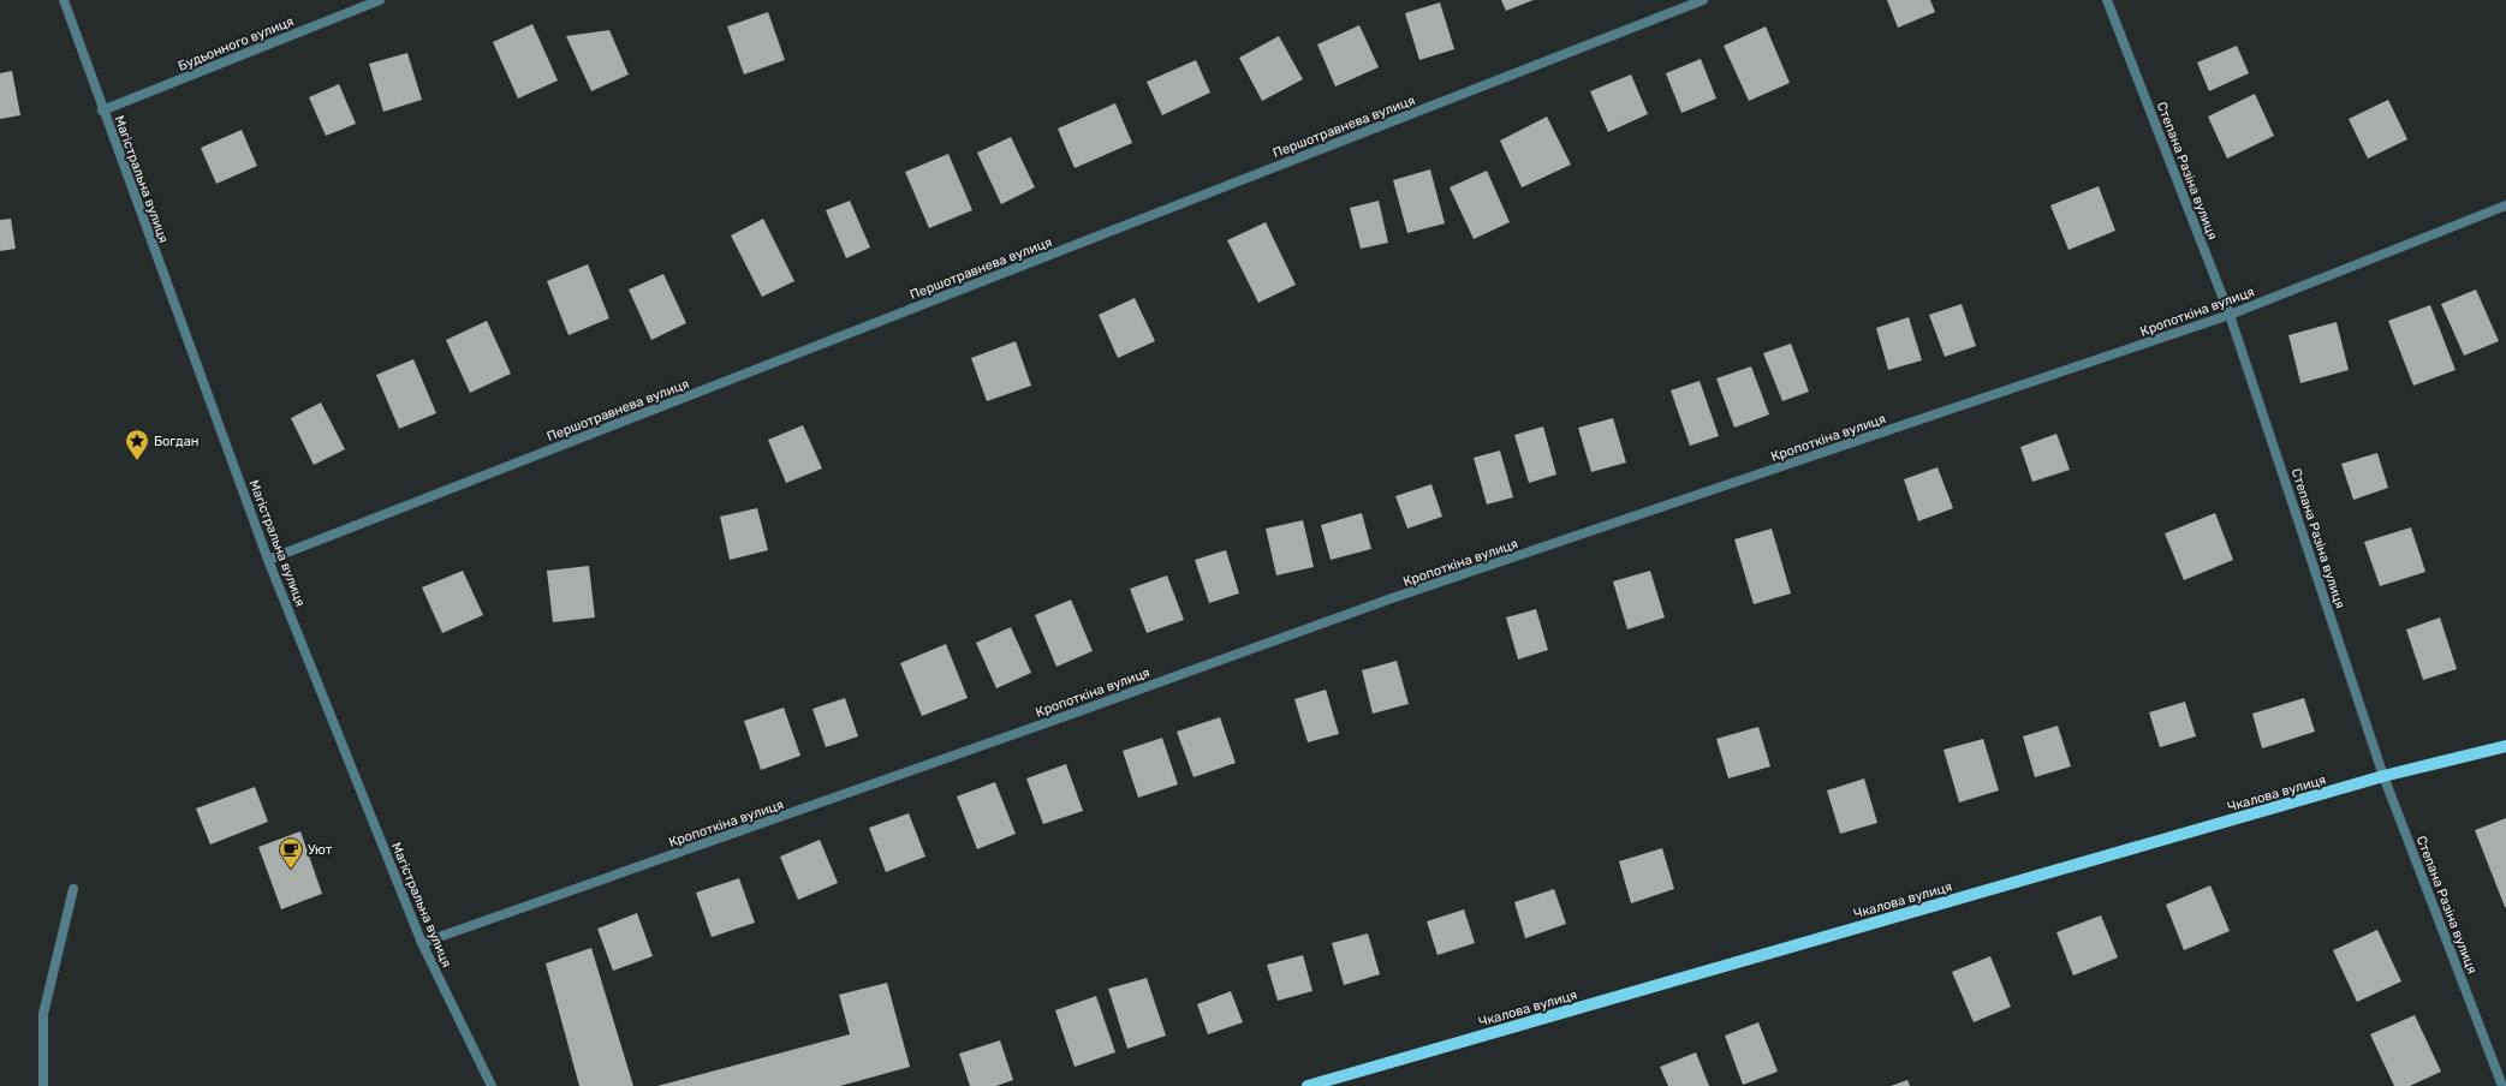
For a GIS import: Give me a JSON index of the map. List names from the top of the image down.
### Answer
{
  "streets": {
    "main road": ["Чкалова вулиця"],
    "street": [
      "Будьонного вулиця",
      "Першотравнева вулиця",
      "Степана Разіна вулиця",
      "Магістральна вулиця",
      "Кропоткіна вулиця"
    ]
  },
  "crossings": [
    ["Будьонного вулиця", "Магістральна вулиця"],
    ["Першотравнева вулиця", "Магістральна вулиця"],
    ["Степана Разіна вулиця", "Кропоткіна вулиця"],
    ["Степана Разіна вулиця", "Чкалова вулиця"],
    ["Магістральна вулиця", "Кропоткіна вулиця"]
  ],
  "places": {
    "place": ["Богдан"],
    "cafe": ["Уют"]
  }
}
